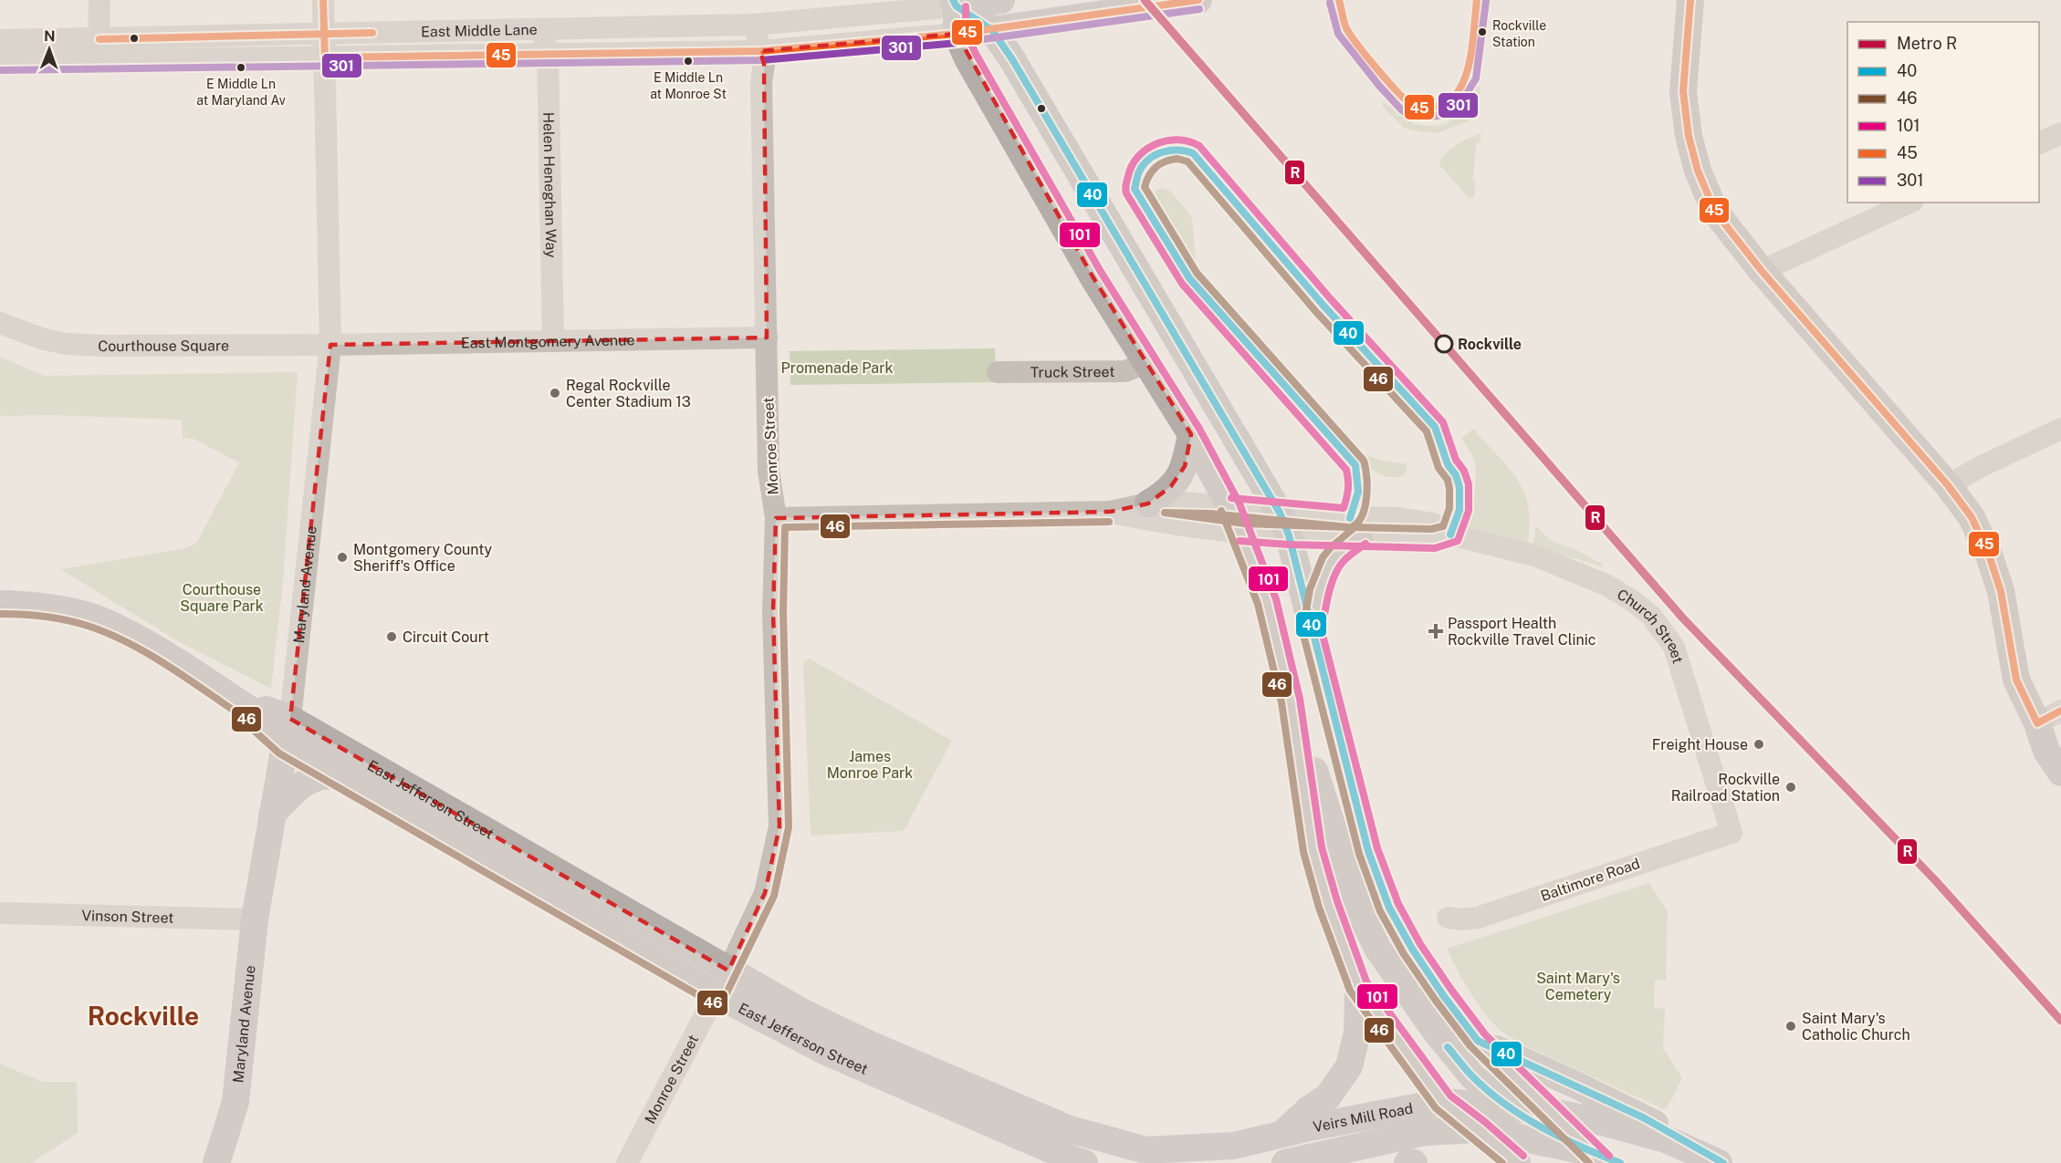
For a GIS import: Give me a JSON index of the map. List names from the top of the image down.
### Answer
{
  "streets": {
    "main road": [
      "East Middle Lane",
      "Maryland Avenue",
      "East Jefferson Street",
      "Veirs Mill Road"
    ],
    "street": [
      "Helen Heneghan Way",
      "East Montgomery Avenue",
      "Courthouse Square",
      "Truck Street",
      "Monroe Street",
      "Church Street",
      "Baltimore Road",
      "Vinson Street"
    ]
  },
  "crossings": [
    ["East Middle Lane", "Helen Heneghan Way"],
    ["East Middle Lane", "Monroe Street"],
    ["East Middle Lane", "Maryland Avenue"],
    ["Helen Heneghan Way", "East Montgomery Avenue"],
    ["East Montgomery Avenue", "Courthouse Square"],
    ["East Montgomery Avenue", "Monroe Street"],
    ["East Montgomery Avenue", "Maryland Avenue"],
    ["Courthouse Square", "Maryland Avenue"],
    ["Monroe Street", "East Jefferson Street"],
    ["Maryland Avenue", "East Jefferson Street"],
    ["Maryland Avenue", "Vinson Street"],
    ["Church Street", "Baltimore Road"],
    ["East Jefferson Street", "Veirs Mill Road"]
  ],
  "districts": ["Rockville"],
  "parks": [
    "Promenade Park",
    "Courthouse Square Park",
    "James Monroe Park",
    "Saint Mary's Cemetery"
  ],
  "places": {
    "other": [
      "Rockville Station",
      "E Middle Ln at Monroe St",
      "E Middle Ln at Maryland Av",
      "Rockville",
      "Regal Rockville Center Stadium 13",
      "Montgomery County Sheriff's Office",
      "Circuit Court",
      "Freight House",
      "Rockville Railroad Station",
      "Saint Mary's Catholic Church"
    ],
    "health": ["Passport Health Rockville Travel Clinic"]
  },
  "lines": [
    "metro line R",
    "transit line 40",
    "transit line 45",
    "transit line 301",
    "transit line 101",
    "transit line 46"
  ],
  "legend": [
    "Metro R",
    "40",
    "46",
    "101",
    "45",
    "301"
  ],
  "north": "top"
}
